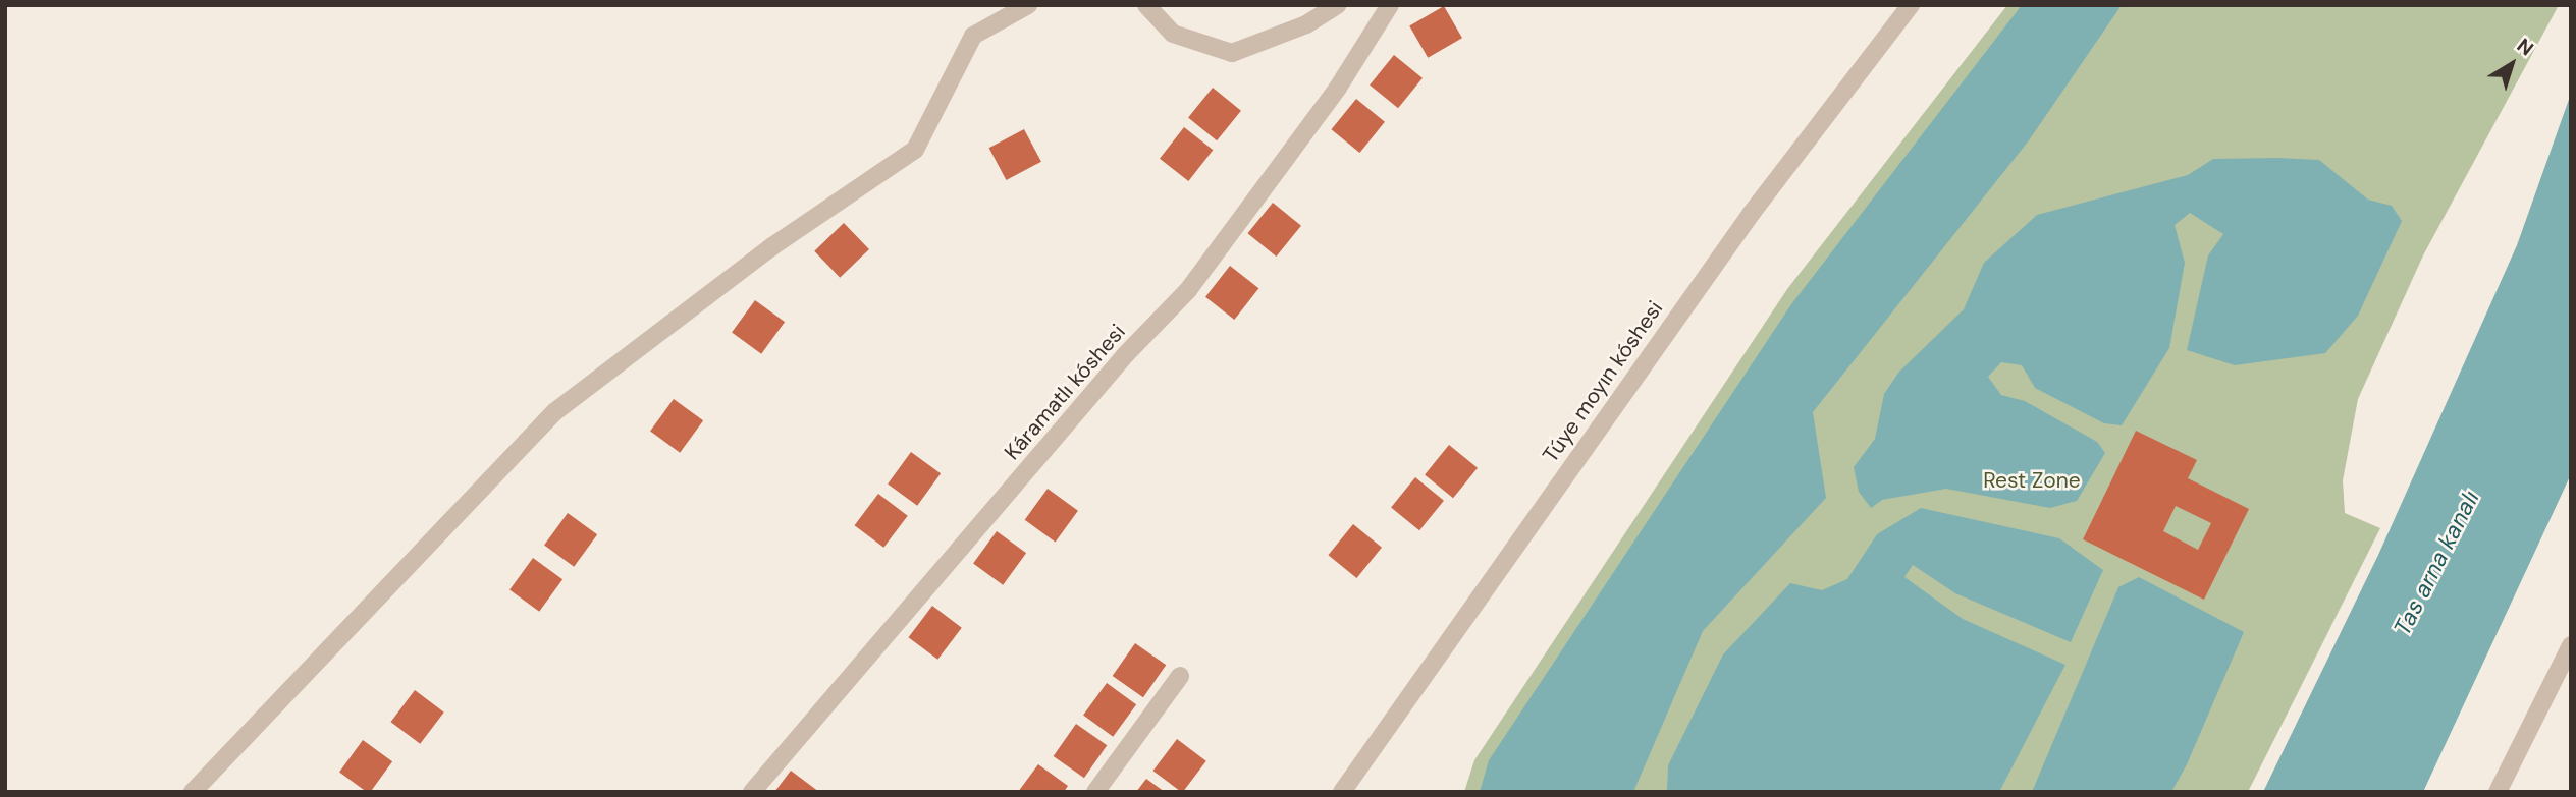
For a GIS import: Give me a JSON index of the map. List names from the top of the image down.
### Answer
{
  "streets": {
    "street": ["Túye moyın kóshesi", "Káramatlı kóshesi"]
  },
  "water": ["Tas arna kanalı"],
  "parks": ["Rest Zone"],
  "north": "top right"
}
